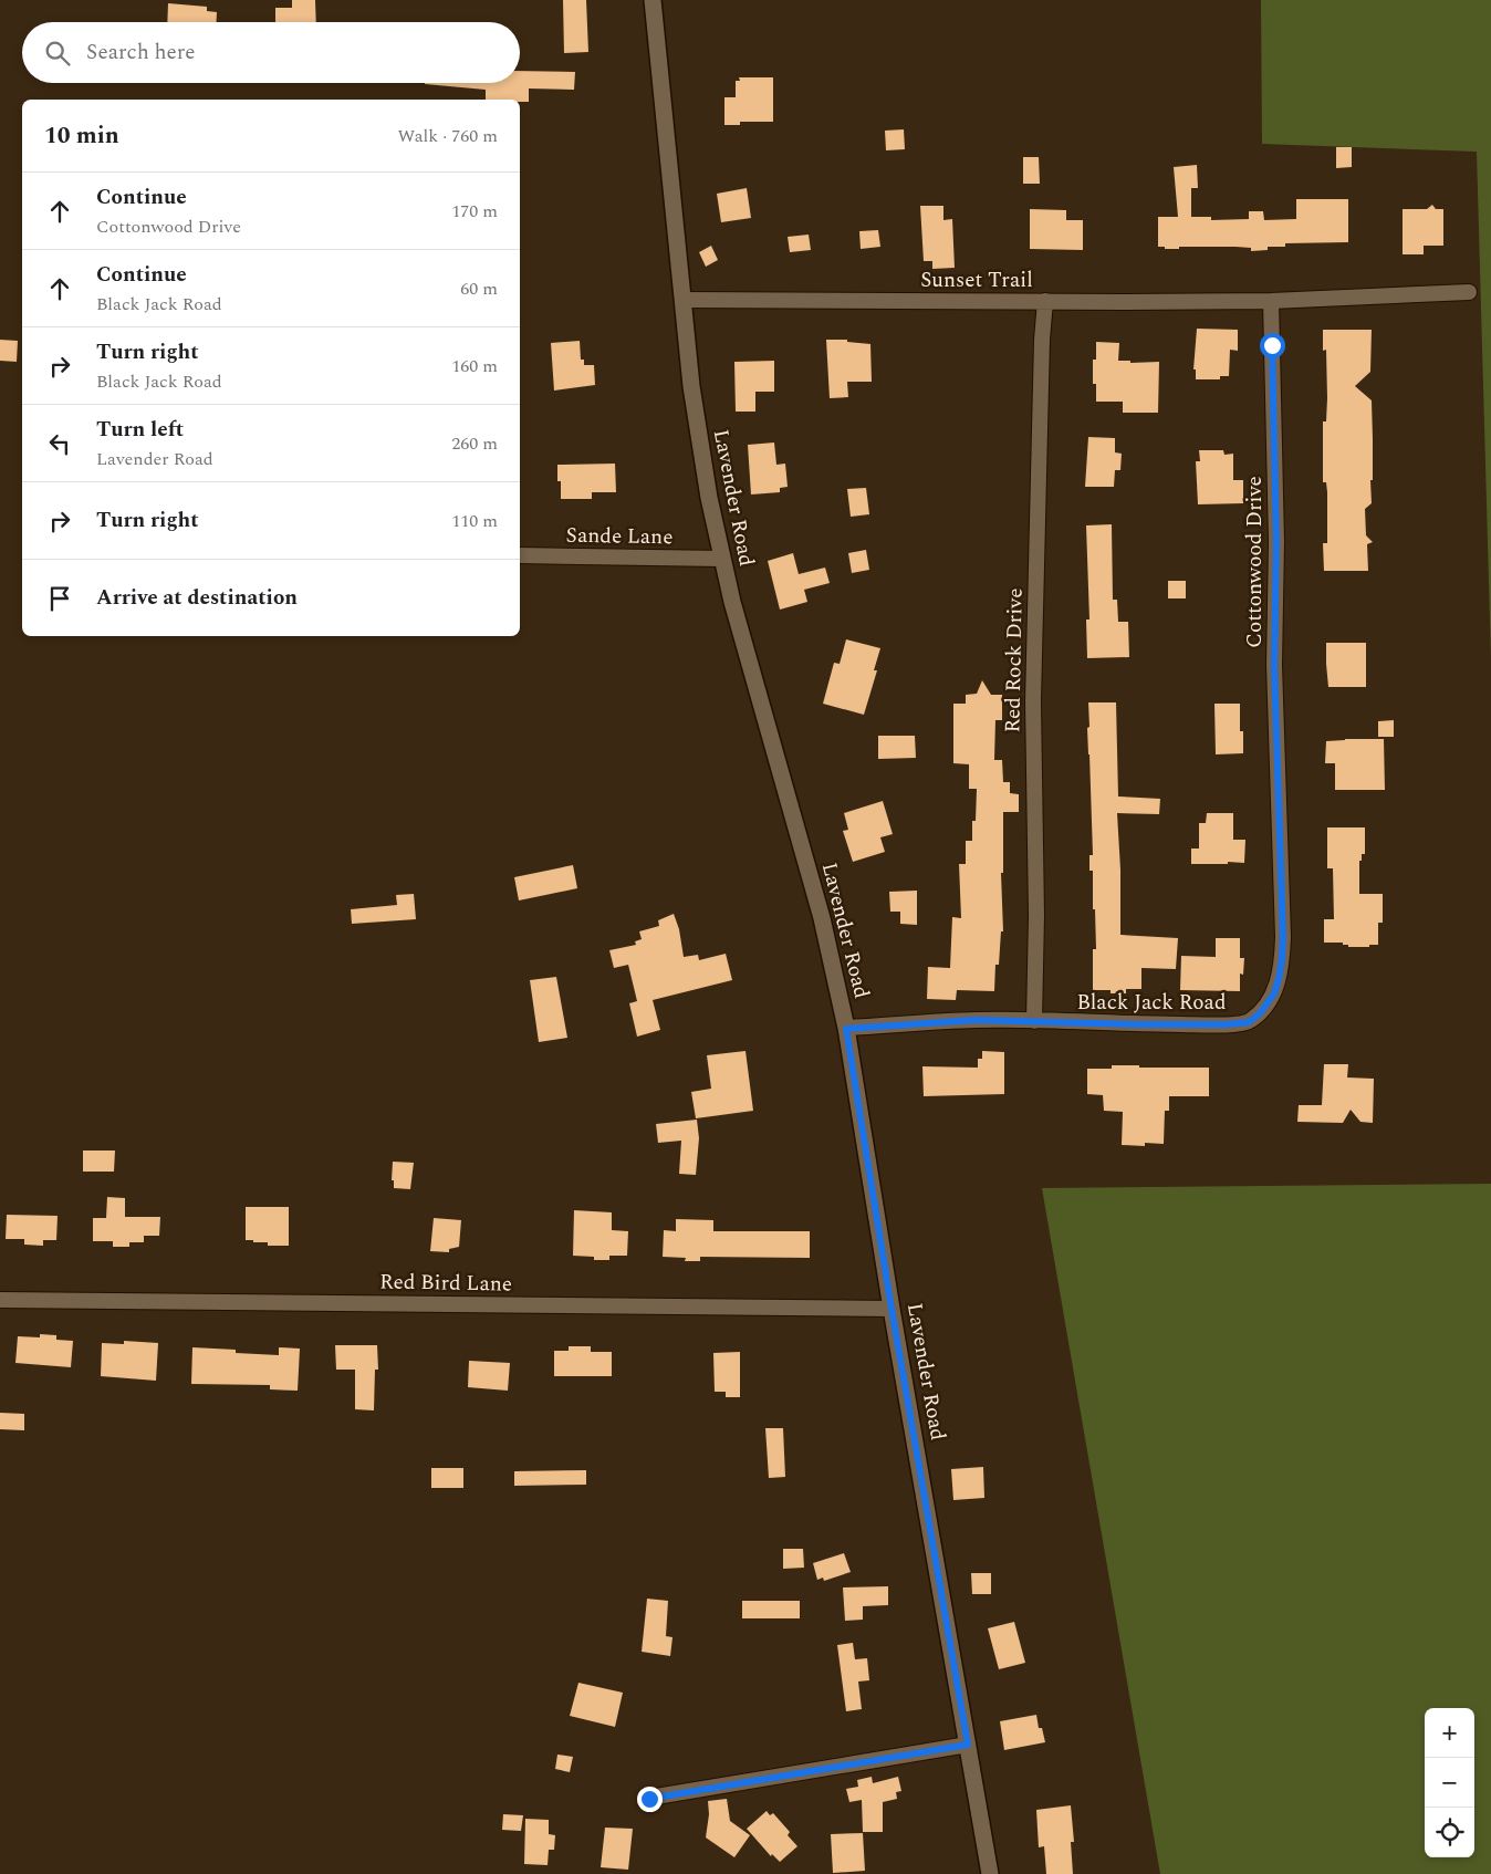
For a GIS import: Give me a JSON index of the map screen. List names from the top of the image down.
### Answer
{
  "streets": {
    "street": [
      "Sunset Trail",
      "Lavender Road",
      "Sande Lane",
      "Cottonwood Drive",
      "Red Rock Drive",
      "Black Jack Road",
      "Red Bird Lane"
    ]
  },
  "crossings": [
    ["Sunset Trail", "Lavender Road"],
    ["Sunset Trail", "Cottonwood Drive"],
    ["Sunset Trail", "Red Rock Drive"],
    ["Lavender Road", "Sande Lane"],
    ["Lavender Road", "Black Jack Road"],
    ["Lavender Road", "Red Bird Lane"],
    ["Cottonwood Drive", "Black Jack Road"],
    ["Red Rock Drive", "Black Jack Road"]
  ],
  "page": {
    "search": "Search here",
    "heading": ["10 min", "Walk · 760 m"],
    "list": [
      ["Continue", "Cottonwood Drive", "170 m"],
      ["Continue", "Black Jack Road", "60 m"],
      ["Turn right", "Black Jack Road", "160 m"],
      ["Turn left", "Lavender Road", "260 m"],
      ["Turn right", "110 m"],
      "Arrive at destination"
    ],
    "map_buttons": ["+", "−"]
  }
}
